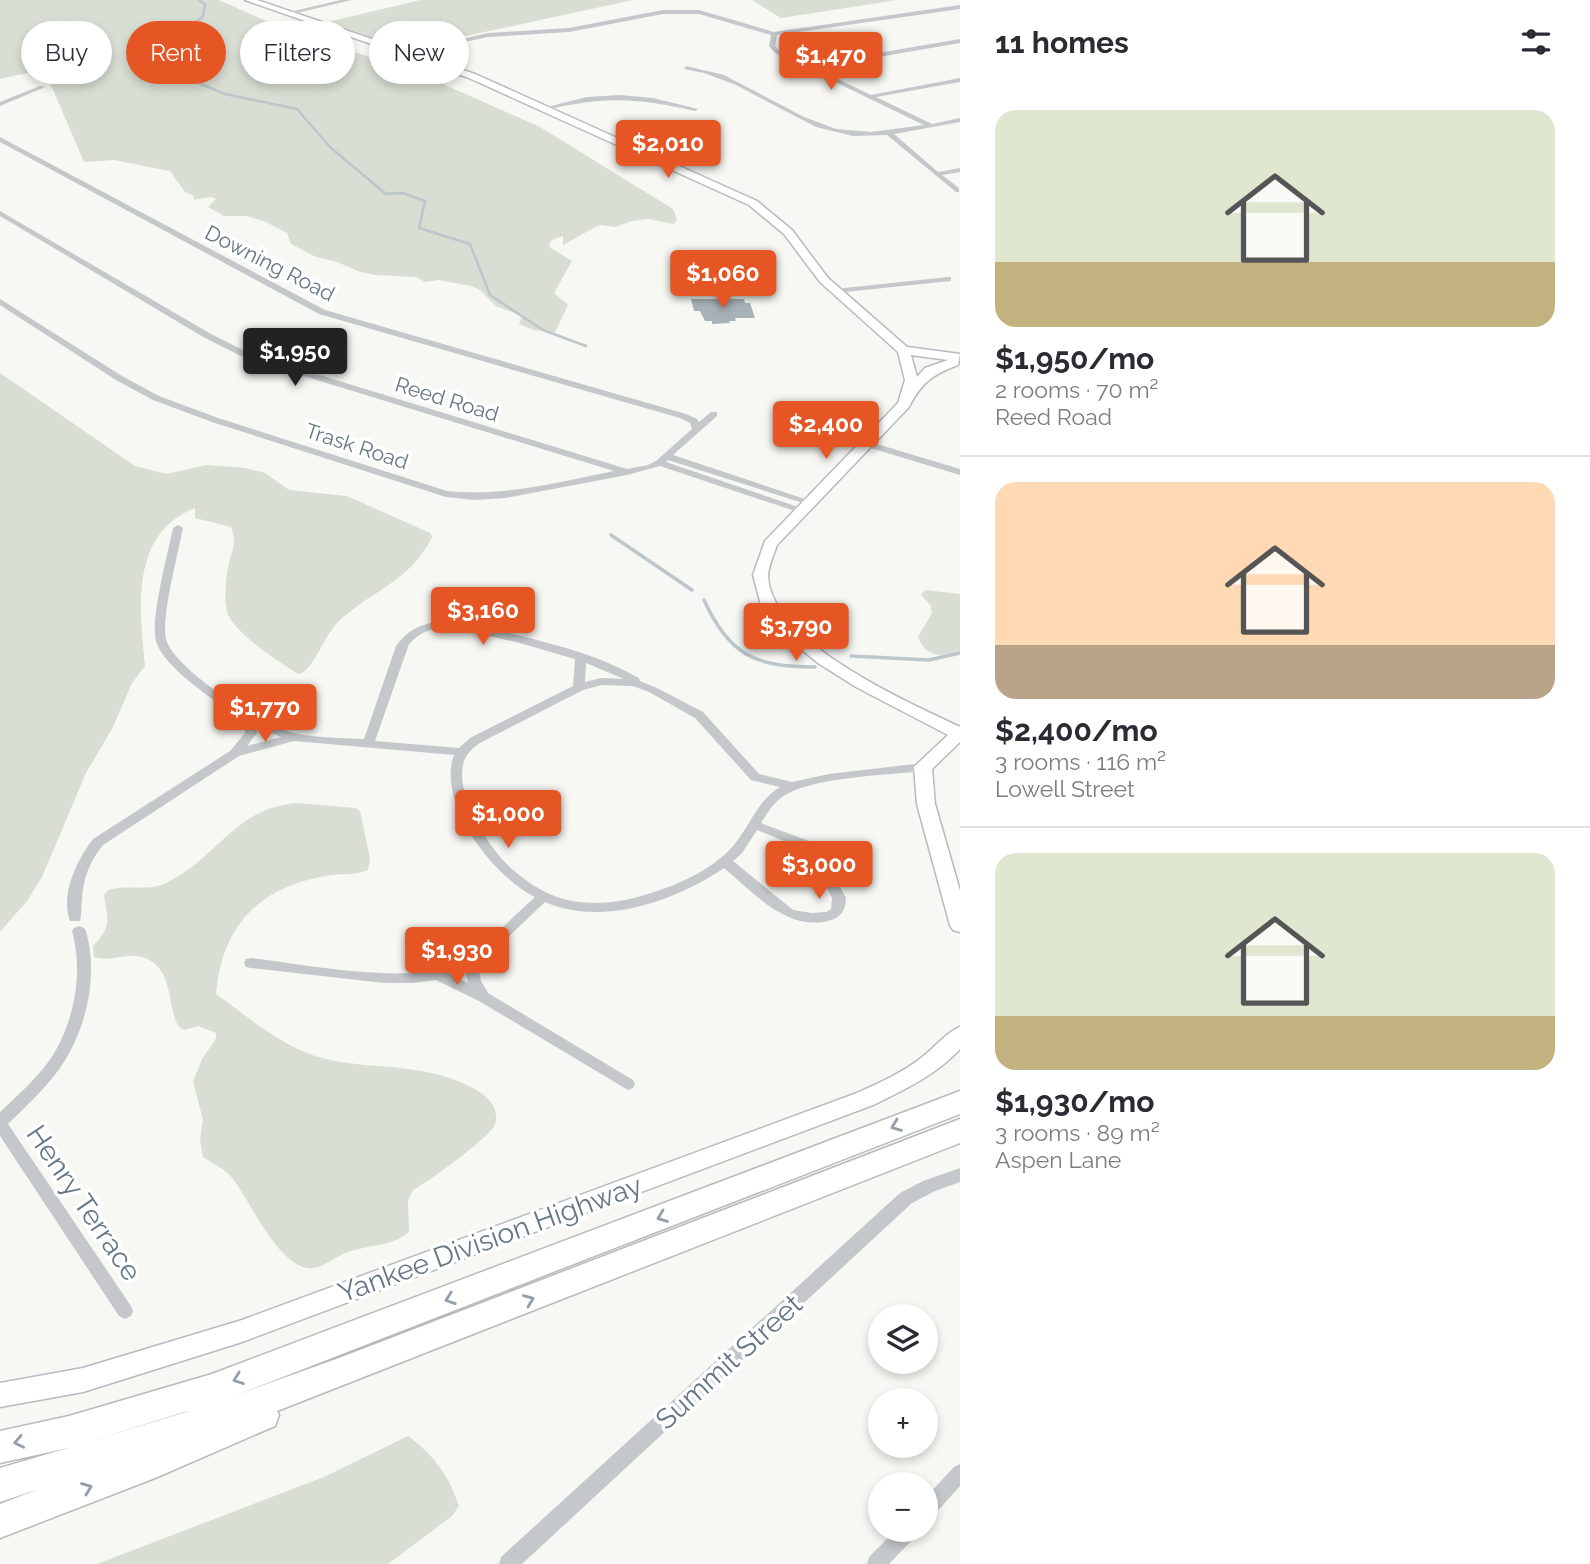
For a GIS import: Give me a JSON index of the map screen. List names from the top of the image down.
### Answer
{
  "streets": {
    "highway": ["Yankee Division Highway"],
    "street": [
      "Downing Road",
      "Reed Road",
      "Trask Road",
      "Henry Terrace",
      "Summit Street"
    ]
  },
  "crossings": [
    ["Downing Road", "Trask Road"],
    ["Reed Road", "Trask Road"]
  ],
  "page": {
    "heading": "11 homes",
    "chip": [
      "Buy",
      "Rent",
      "Filters",
      "New"
    ],
    "price": [
      "$1,470",
      "$2,010",
      "$1,060",
      "$1,950",
      "$2,400",
      "$3,160",
      "$3,790",
      "$1,770",
      "$1,000",
      "$3,000",
      "$1,930"
    ],
    "list": [
      {
        "name": "$1,950/mo",
        "note": "2 rooms · 70 m² · Reed Road"
      },
      {
        "name": "$2,400/mo",
        "note": "3 rooms · 116 m² · Lowell Street"
      },
      {
        "name": "$1,930/mo",
        "note": "3 rooms · 89 m² · Aspen Lane"
      }
    ],
    "map_buttons": ["+", "−"]
  }
}
